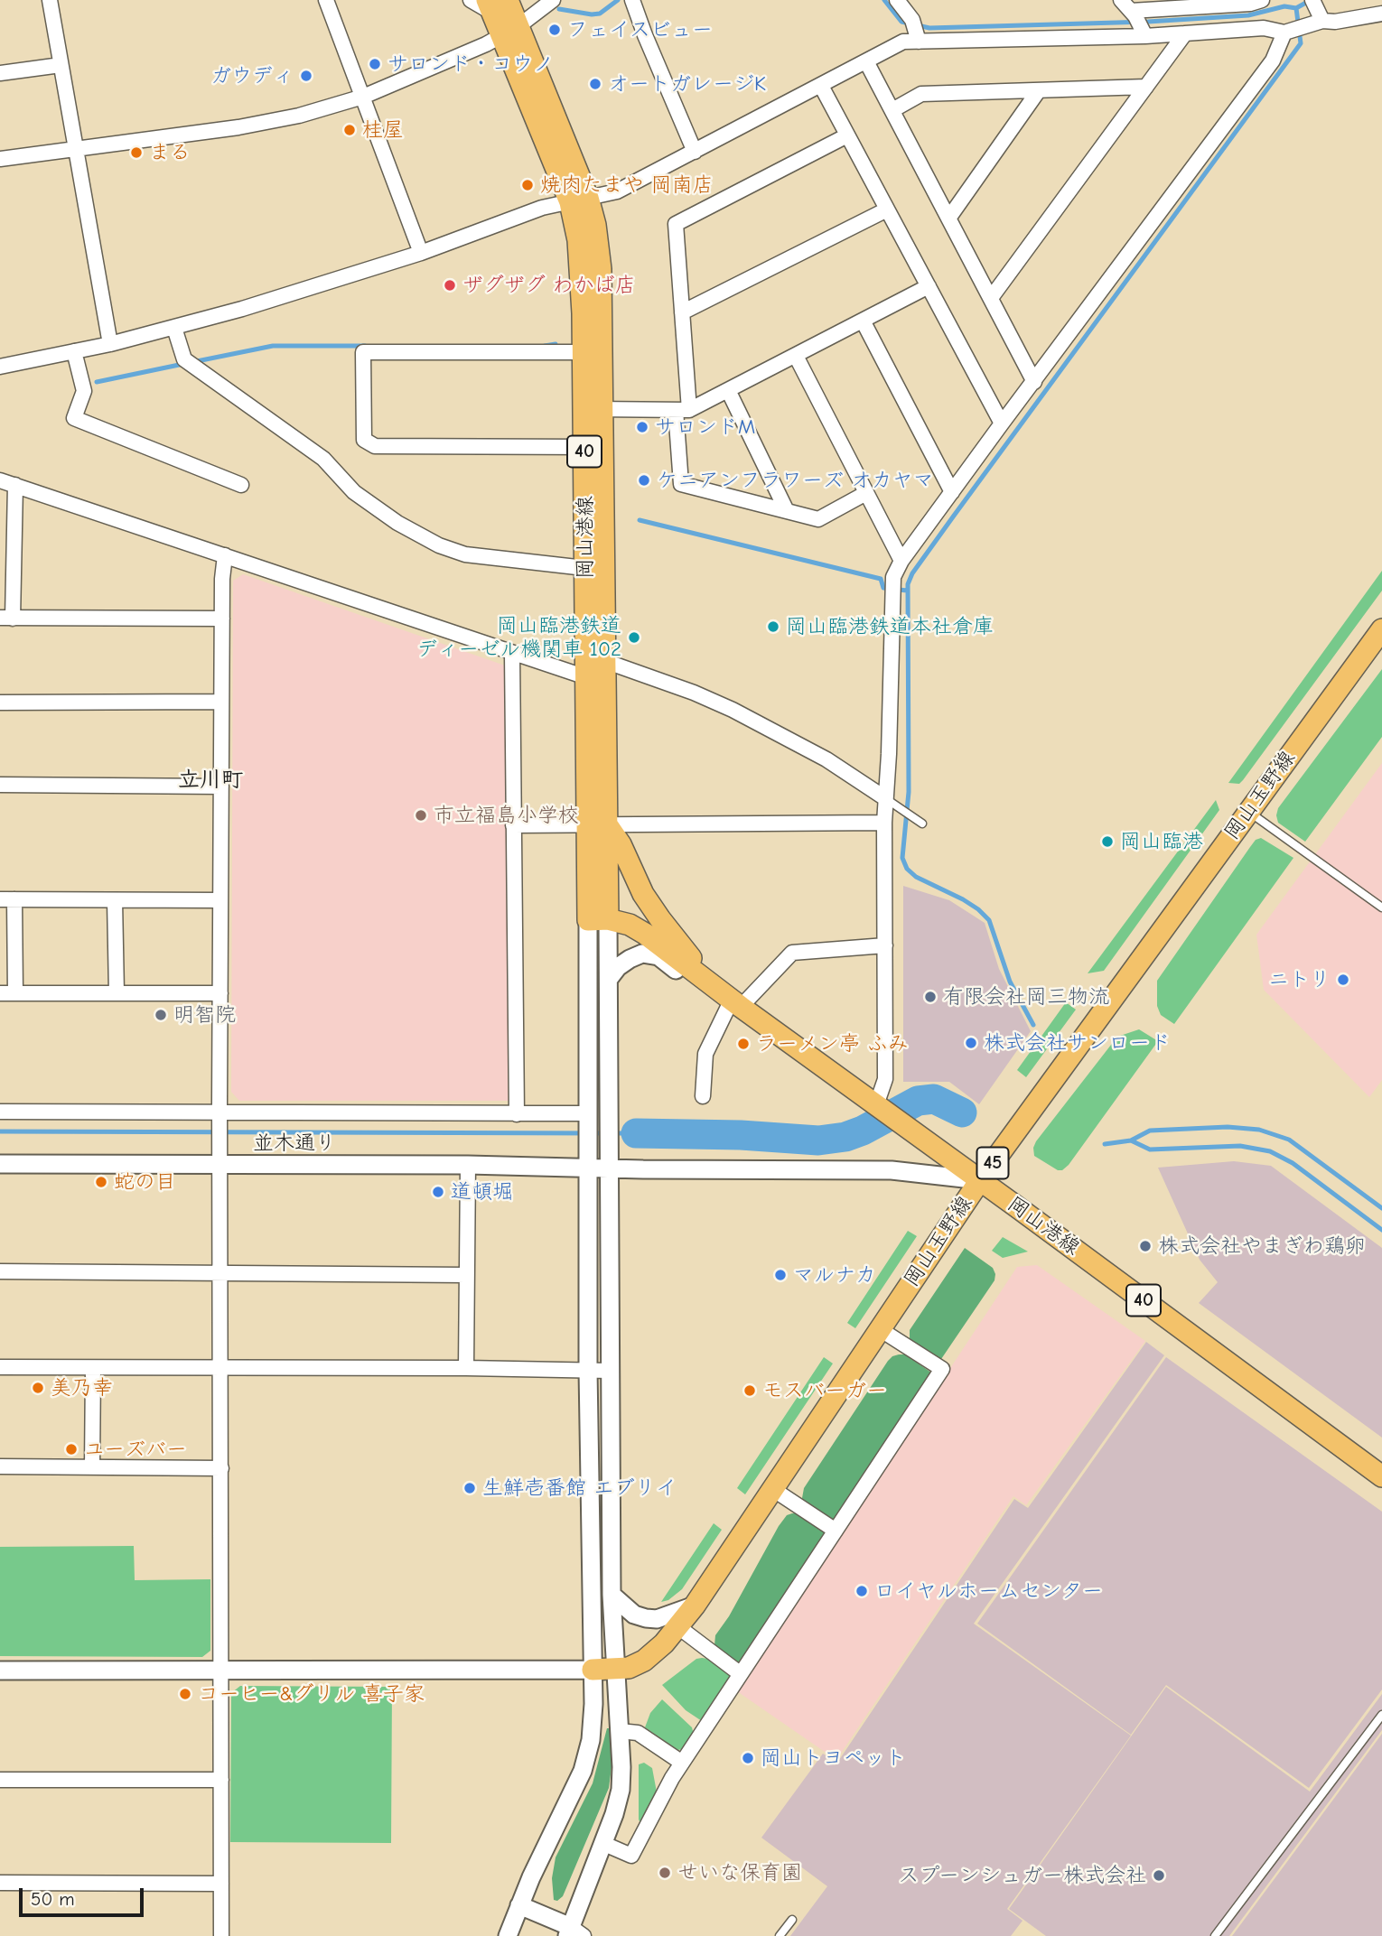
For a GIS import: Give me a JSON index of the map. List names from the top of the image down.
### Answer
{
  "streets": {
    "main road": [
      "40",
      "岡山港線",
      "岡山玉野線",
      "45"
    ],
    "street": ["並木通り"]
  },
  "crossings": [
    ["40", "岡山港線"],
    ["岡山港線", "岡山玉野線"],
    ["岡山港線", "並木通り"],
    ["岡山玉野線", "並木通り"]
  ],
  "districts": ["立川町"],
  "places": [
    "フェイスビュー",
    "サロンド・コウノ",
    "ガウディ",
    "オートガレージK",
    "桂屋",
    "まる",
    "焼肉たまや 岡南店",
    "ザグザグ わかば店",
    "サロンドM",
    "ケニアンフラワーズ オカヤマ",
    "岡山臨港鉄道本社倉庫",
    "岡山臨港鉄道 ディーゼル機関車 102",
    "市立福島小学校",
    "岡山臨港",
    "ニトリ",
    "有限会社岡三物流",
    "明智院",
    "株式会社サンロード",
    "ラーメン亭 ふみ",
    "蛇の目",
    "道頓堀",
    "株式会社やまぎわ鶏卵",
    "マルナカ",
    "美乃幸",
    "モスバーガー",
    "ユーズバー",
    "生鮮壱番館 エブリイ",
    "ロイヤルホームセンター",
    "コーヒー&グリル 喜子家",
    "岡山トヨペット",
    "せいな保育園",
    "スプーンシュガー株式会社"
  ],
  "scale_bar": "50 m"
}
